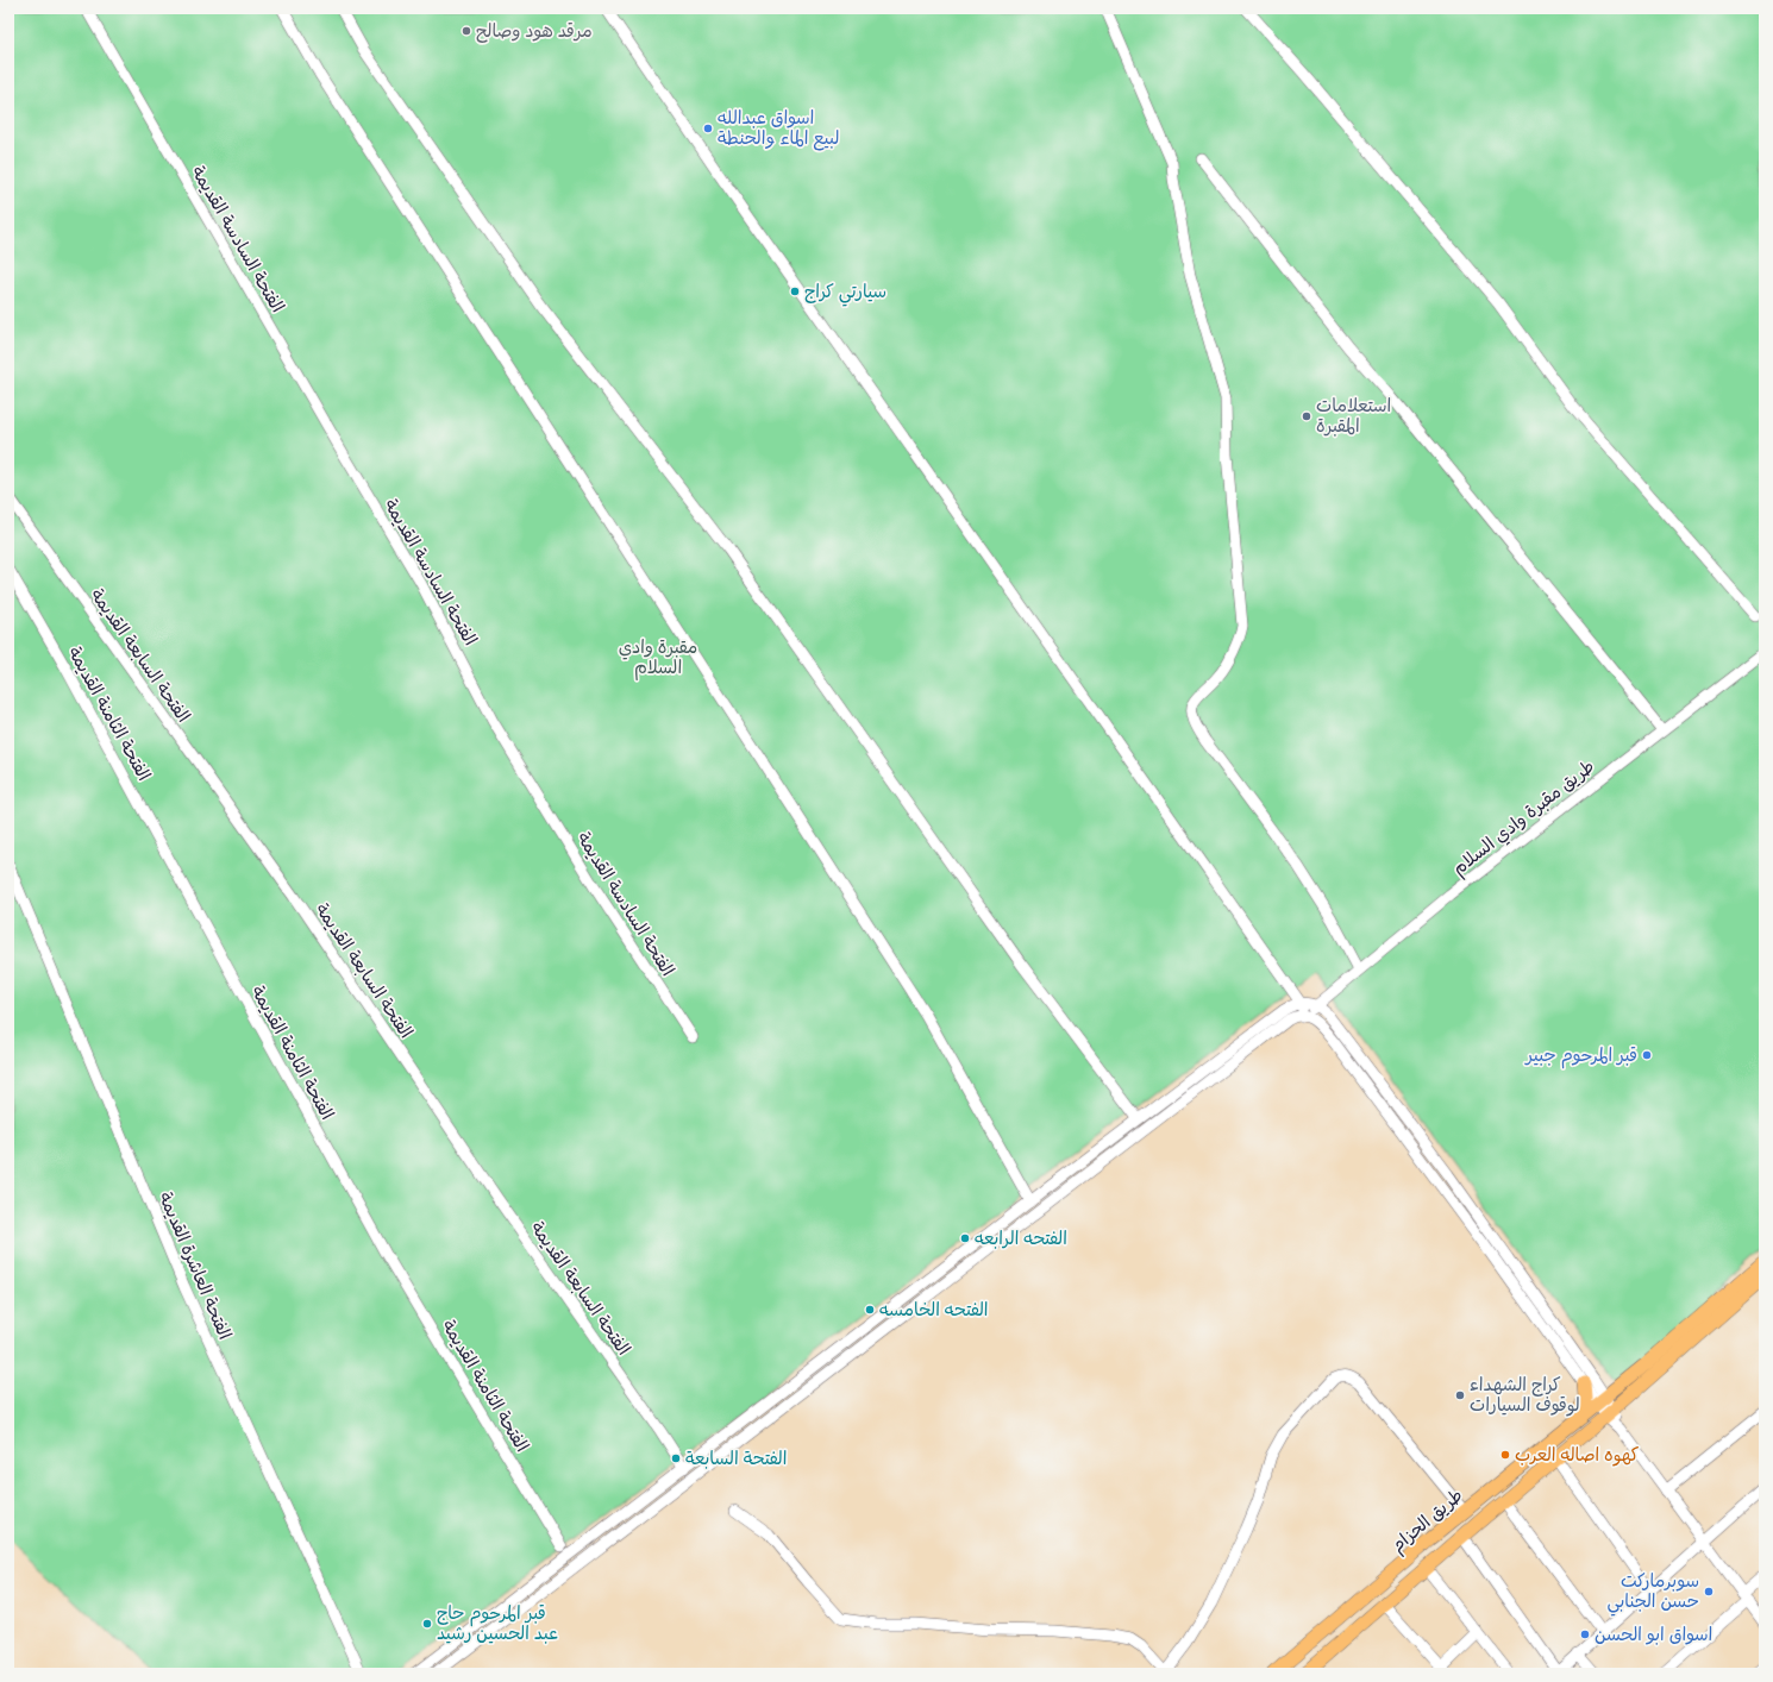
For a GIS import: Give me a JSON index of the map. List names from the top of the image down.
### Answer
{
  "streets": {
    "main road": ["طريق الحزام"],
    "street": [
      "الفتحة السادسة القديمة",
      "الفتحة السابعة القديمة",
      "الفتحة الثامنة القديمة",
      "طريق مقبرة وادي السلام",
      "الفتحة العاشرة القديمة"
    ]
  },
  "parks": ["مقبرة وادي السلام"],
  "places": [
    "مرقد هود وصالح",
    "اسواق عبدالله لبيع الماء والحنطة",
    "سيارتي كراج",
    "استعلامات المقبرة",
    "قبر المرحوم جبير",
    "الفتحه الرابعه",
    "الفتحه الخامسه",
    "كراج الشهداء لوقوف السيارات",
    "كهوه اصاله العرب",
    "الفتحة السابعة",
    "سوبرماركت حسن الجنابي",
    "قبر المرحوم حاج عبد الحسين رشيد",
    "اسواق ابو الحسن"
  ]
}
